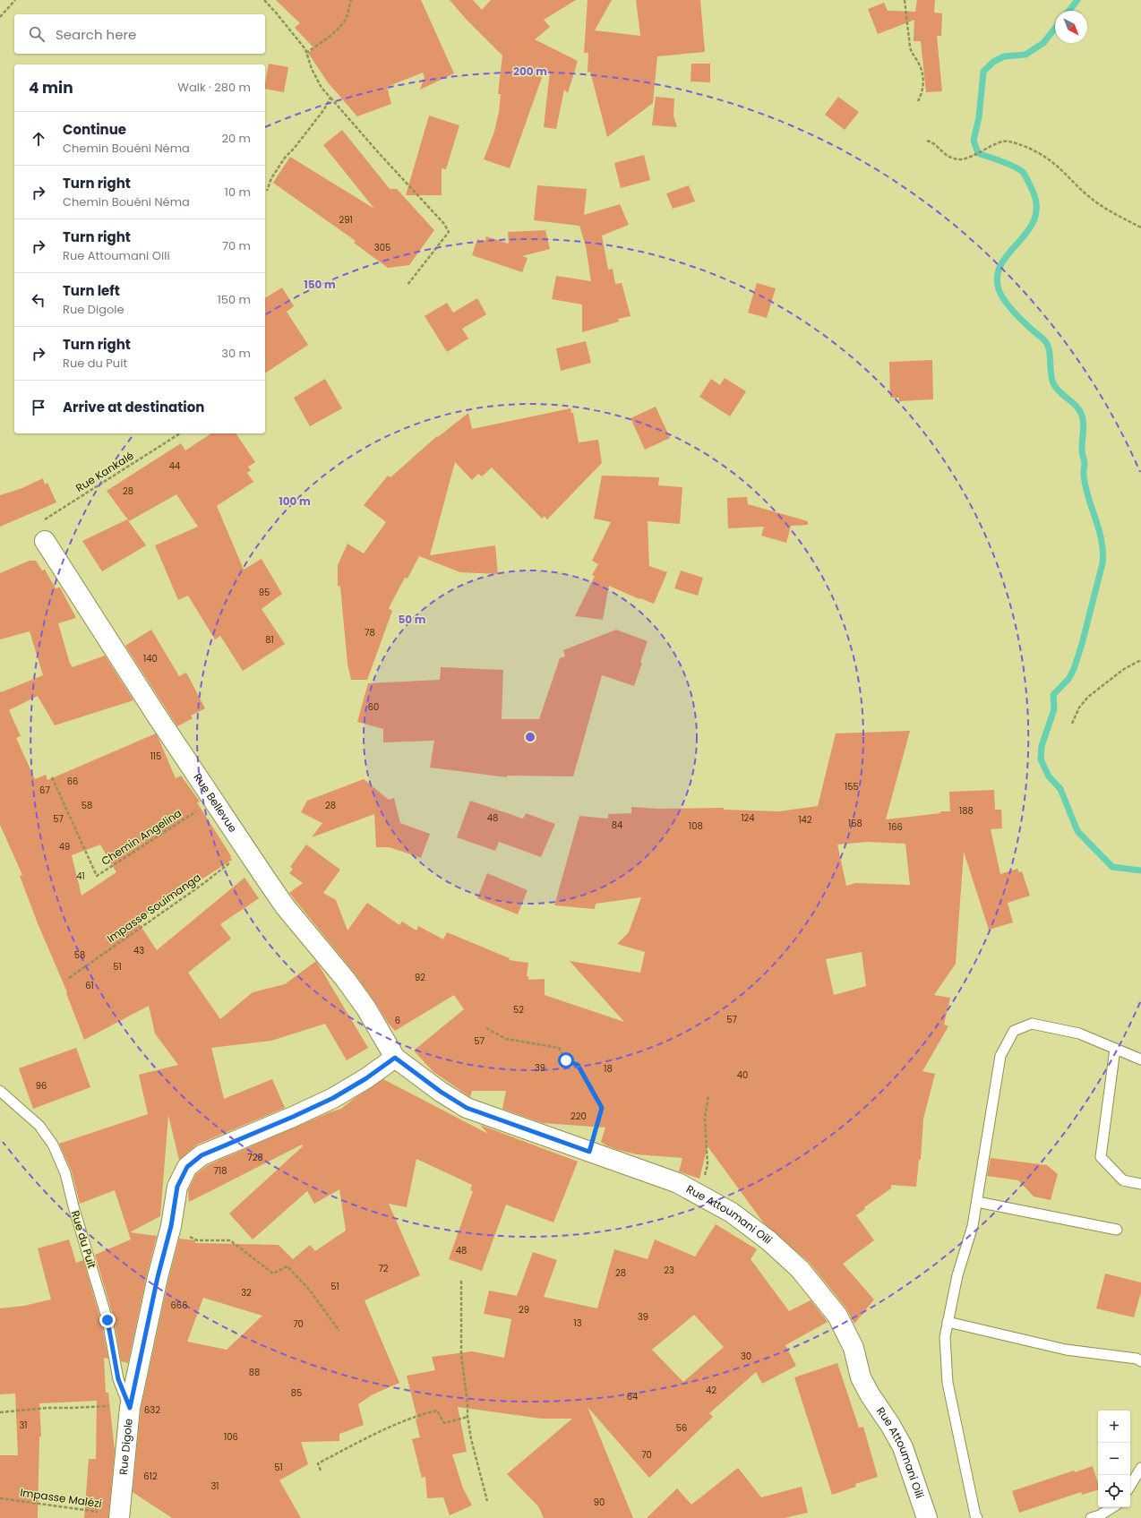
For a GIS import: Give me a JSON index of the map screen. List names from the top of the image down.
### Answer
{
  "streets": {
    "street": ["Rue Bellevue", "Rue Attoumani Oili", "Rue Digole"],
    "lane": ["Rue du Puit"],
    "path": [
      "Rue Kankalé",
      "Chemin Angelina",
      "Impasse Souimanga",
      "Impasse Malézi"
    ]
  },
  "crossings": [
    ["Rue Bellevue", "Chemin Angelina"],
    ["Rue Bellevue", "Impasse Souimanga"],
    ["Rue Bellevue", "Rue Attoumani Oili"],
    ["Rue Bellevue", "Rue Digole"],
    ["Rue Attoumani Oili", "Rue Digole"],
    ["Rue du Puit", "Rue Digole"],
    ["Rue Digole", "Impasse Malézi"]
  ],
  "house_numbers": [
    "291",
    "305",
    "44",
    "28",
    "95",
    "78",
    "81",
    "140",
    "60",
    "115",
    "66",
    "155",
    "67",
    "58",
    "28",
    "188",
    "48",
    "124",
    "57",
    "142",
    "158",
    "84",
    "108",
    "166",
    "49",
    "41",
    "43",
    "58",
    "51",
    "92",
    "61",
    "52",
    "57",
    "6",
    "57",
    "39",
    "18",
    "40",
    "96",
    "220",
    "728",
    "718",
    "48",
    "72",
    "23",
    "28",
    "51",
    "32",
    "666",
    "29",
    "39",
    "13",
    "70",
    "30",
    "88",
    "42",
    "85",
    "64",
    "632",
    "31",
    "56",
    "106",
    "70",
    "51",
    "612",
    "31",
    "90"
  ],
  "north": "bottom right",
  "page": {
    "search": "Search here",
    "heading": ["4 min", "Walk · 280 m"],
    "list": [
      ["Continue", "Chemin Bouéni Néma", "20 m"],
      ["Turn right", "Chemin Bouéni Néma", "10 m"],
      ["Turn right", "Rue Attoumani Oili", "70 m"],
      ["Turn left", "Rue Digole", "150 m"],
      ["Turn right", "Rue du Puit", "30 m"],
      "Arrive at destination"
    ],
    "map_buttons": ["+", "−"]
  },
  "rings": [
    "200 m",
    "150 m",
    "100 m",
    "50 m"
  ]
}
